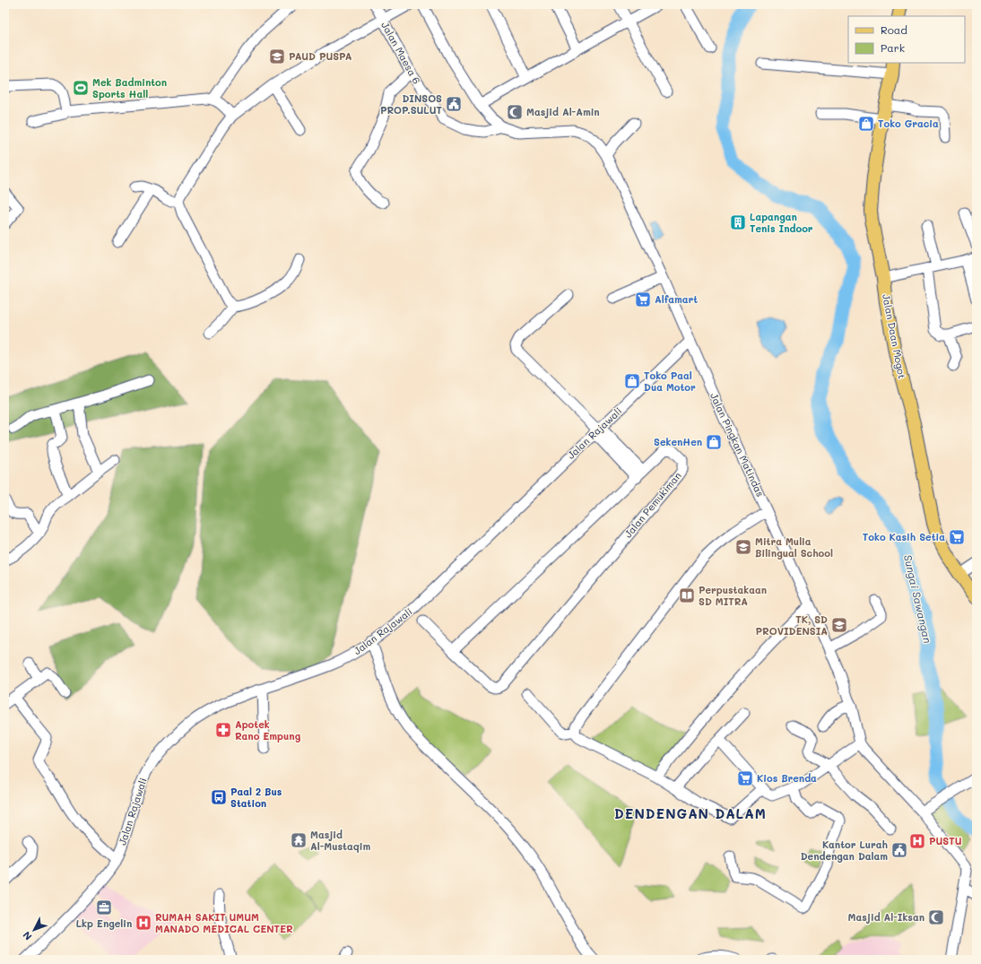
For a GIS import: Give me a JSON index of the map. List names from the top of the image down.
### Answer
{
  "streets": {
    "main road": ["Jalan Daan Mogot"],
    "street": [
      "Jalan Maesa 6",
      "Jalan Rajawali",
      "Jalan Pingkan Matindas",
      "Jalan Pemukiman"
    ]
  },
  "crossings": [
    ["Jalan Maesa 6", "Jalan Pingkan Matindas"],
    ["Jalan Rajawali", "Jalan Pingkan Matindas"]
  ],
  "districts": ["DENDENGAN DALAM"],
  "water": ["Sungai Sawangan"],
  "places": {
    "school or university": ["PAUD PUSPA", "Mitra Mulia Bilingual School", "TK, SD PROVIDENSIA"],
    "sports": ["Mek Badminton Sports Hall"],
    "public building": ["DINSOS PROP.SULUT", "Kantor Lurah Dendengan Dalam"],
    "mosque": ["Masjid Al-Amin", "Masjid Al-Iksan"],
    "shop": ["Toko Gracia", "Toko Paal Dua Motor", "SekenHen"],
    "building": ["Lapangan Tenis Indoor"],
    "supermarket": ["Alfamart", "Toko Kasih Setia", "Kios Brenda"],
    "library": ["Perpustakaan SD MITRA"],
    "pharmacy": ["Apotek Rano Empung"],
    "bus stop": ["Paal 2 Bus Station"],
    "temple": ["Masjid Al-Mustaqim"],
    "hospital": ["PUSTU", "RUMAH SAKIT UMUM MANADO MEDICAL CENTER"],
    "office": ["Lkp Engelin"]
  },
  "legend": ["Road", "Park"],
  "north": "bottom left"
}
